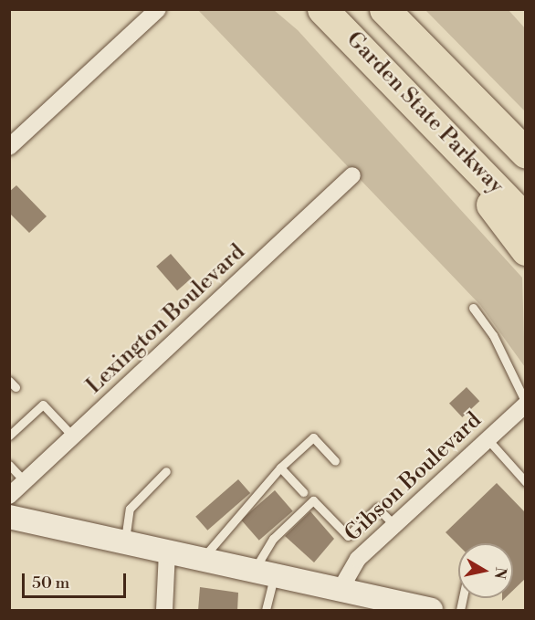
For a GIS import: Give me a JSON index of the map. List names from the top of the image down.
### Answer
{
  "streets": {
    "highway": ["Garden State Parkway"],
    "street": ["Lexington Boulevard", "Gibson Boulevard"]
  },
  "scale_bar": "50 m",
  "north": "right"
}
